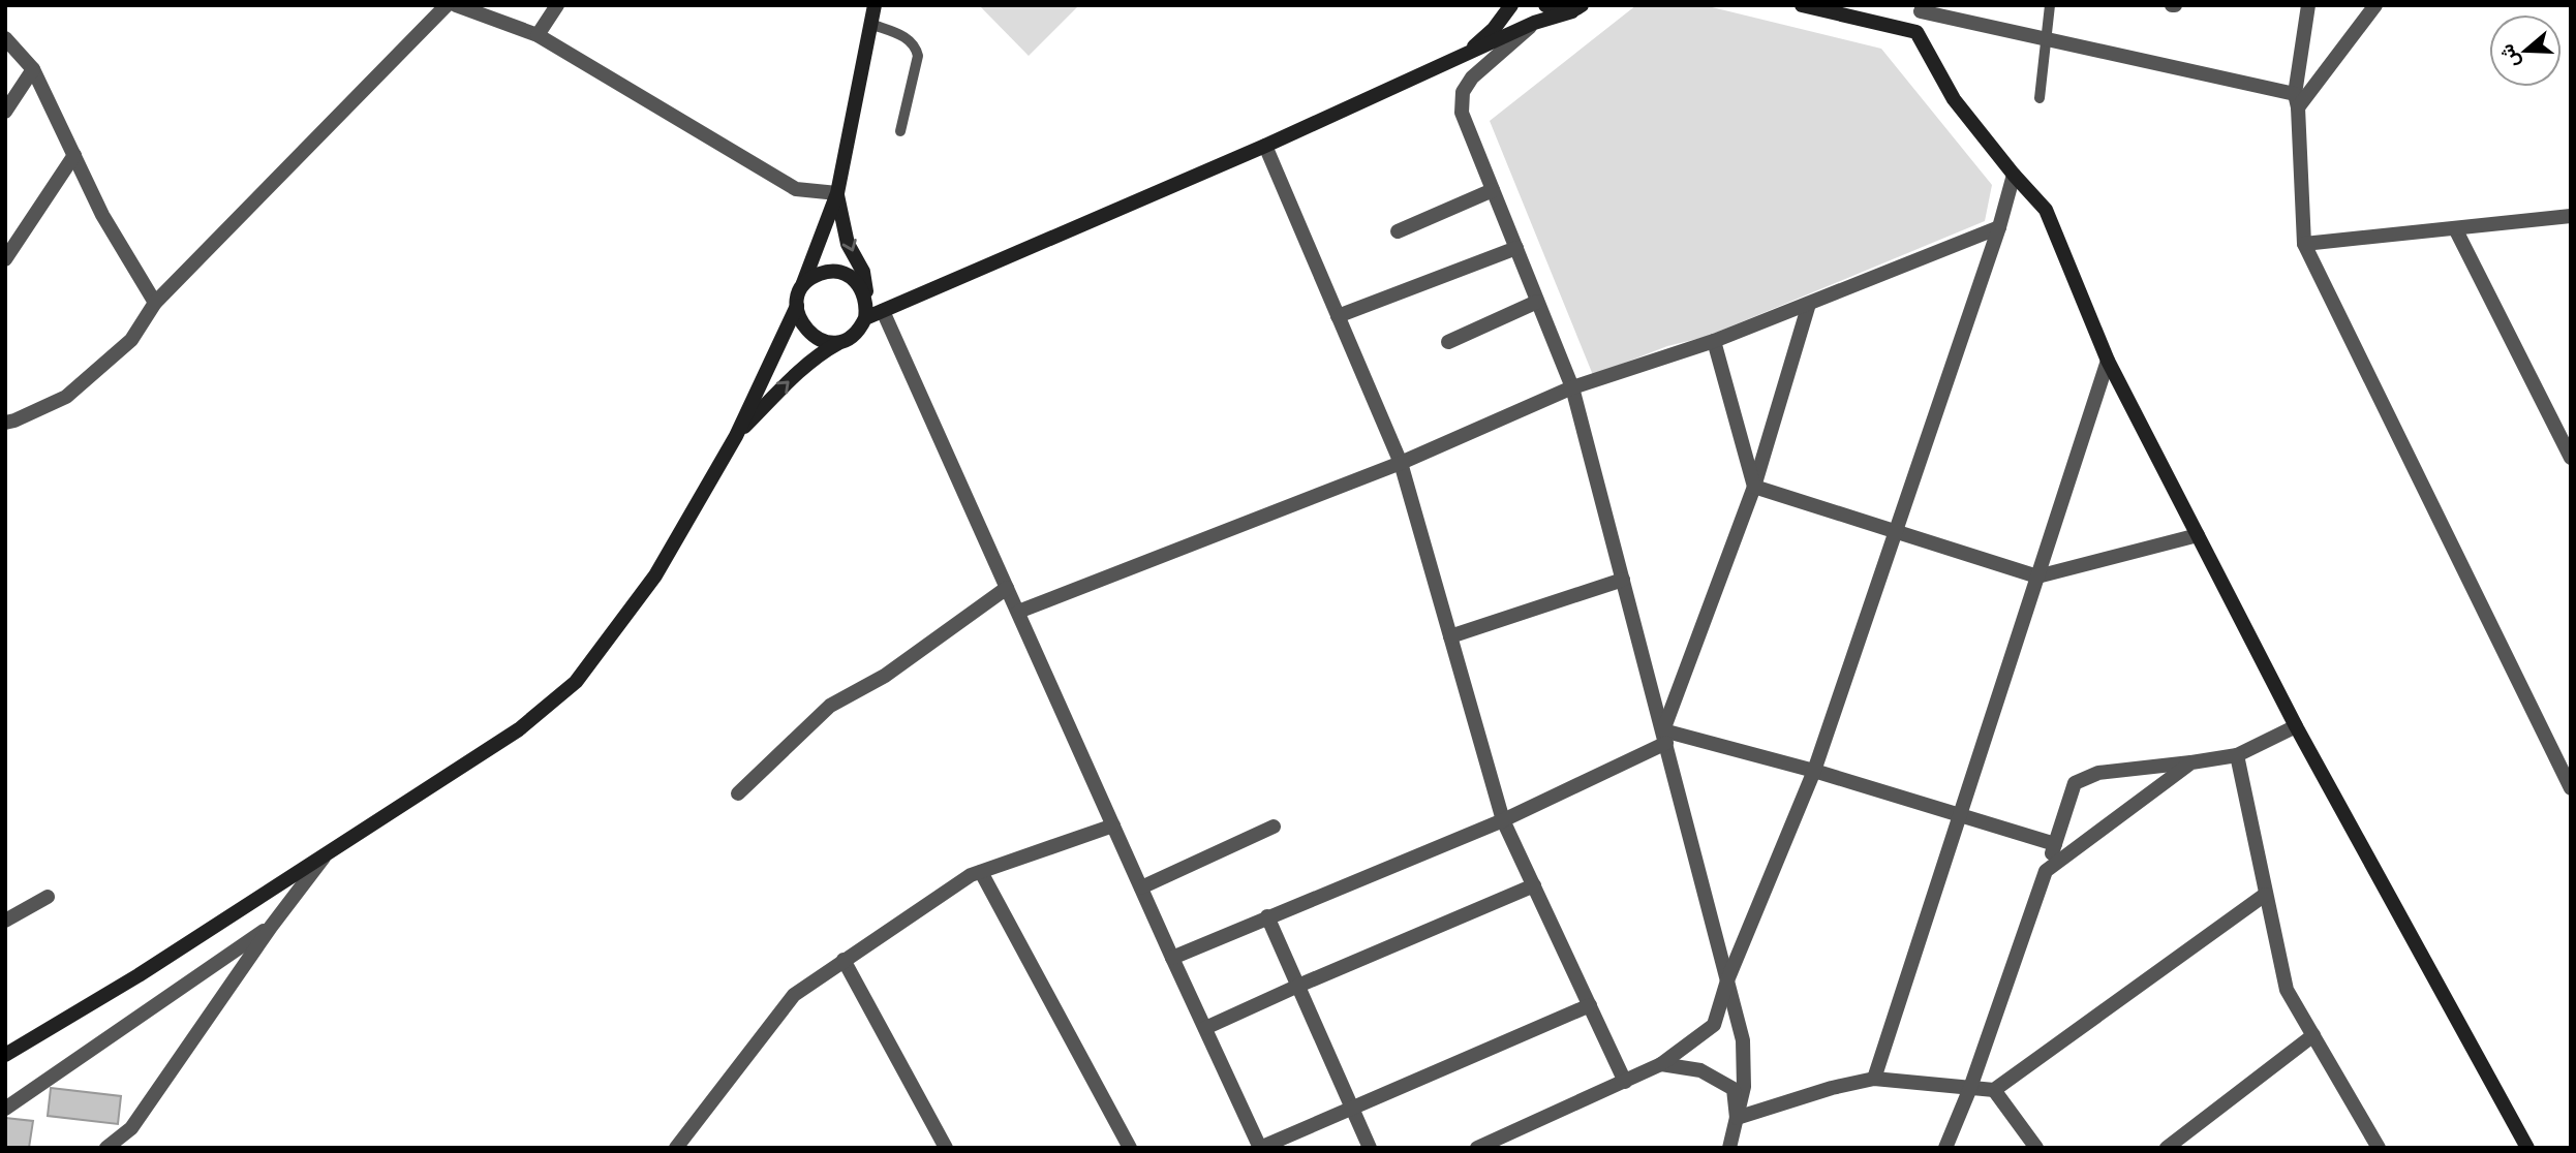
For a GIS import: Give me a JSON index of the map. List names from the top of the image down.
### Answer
{
  "north": "left"
}
